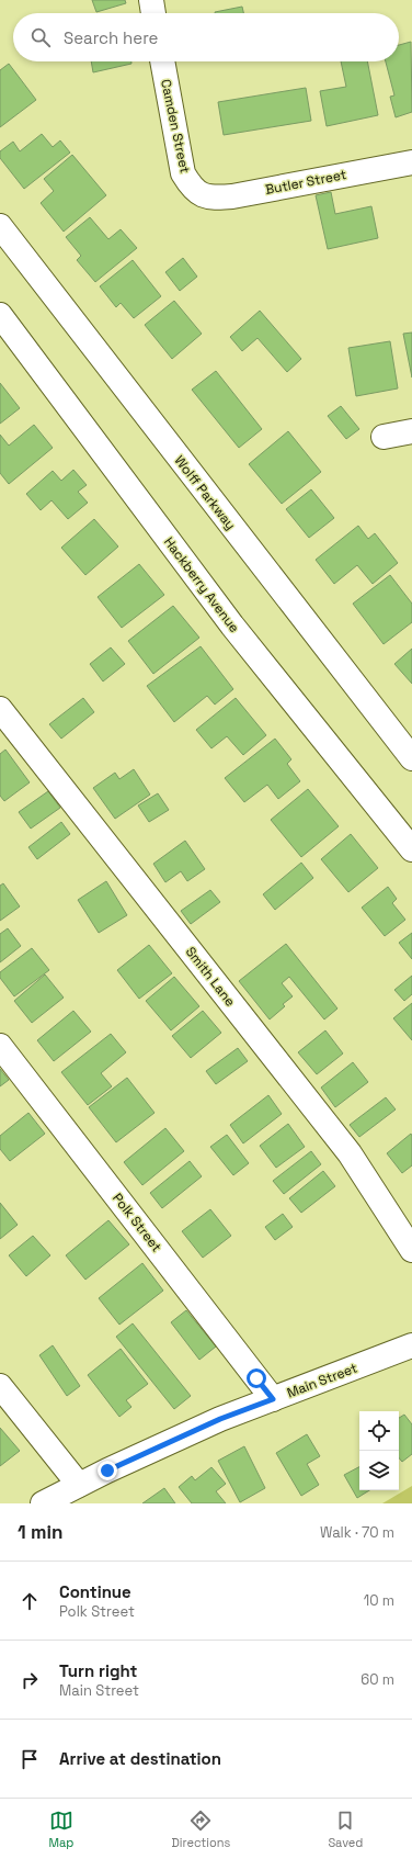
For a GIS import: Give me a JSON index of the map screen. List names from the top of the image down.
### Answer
{
  "streets": {
    "street": [
      "Camden Street",
      "Butler Street",
      "Wolff Parkway",
      "Hackberry Avenue",
      "Smith Lane",
      "Polk Street",
      "Main Street"
    ]
  },
  "crossings": [
    ["Camden Street", "Butler Street"],
    ["Polk Street", "Main Street"]
  ],
  "page": {
    "search": "Search here",
    "heading": ["1 min", "Walk · 70 m"],
    "list": [
      ["Continue", "Polk Street", "10 m"],
      ["Turn right", "Main Street", "60 m"],
      "Arrive at destination"
    ],
    "nav": ["Map", "Directions", "Saved"]
  }
}
